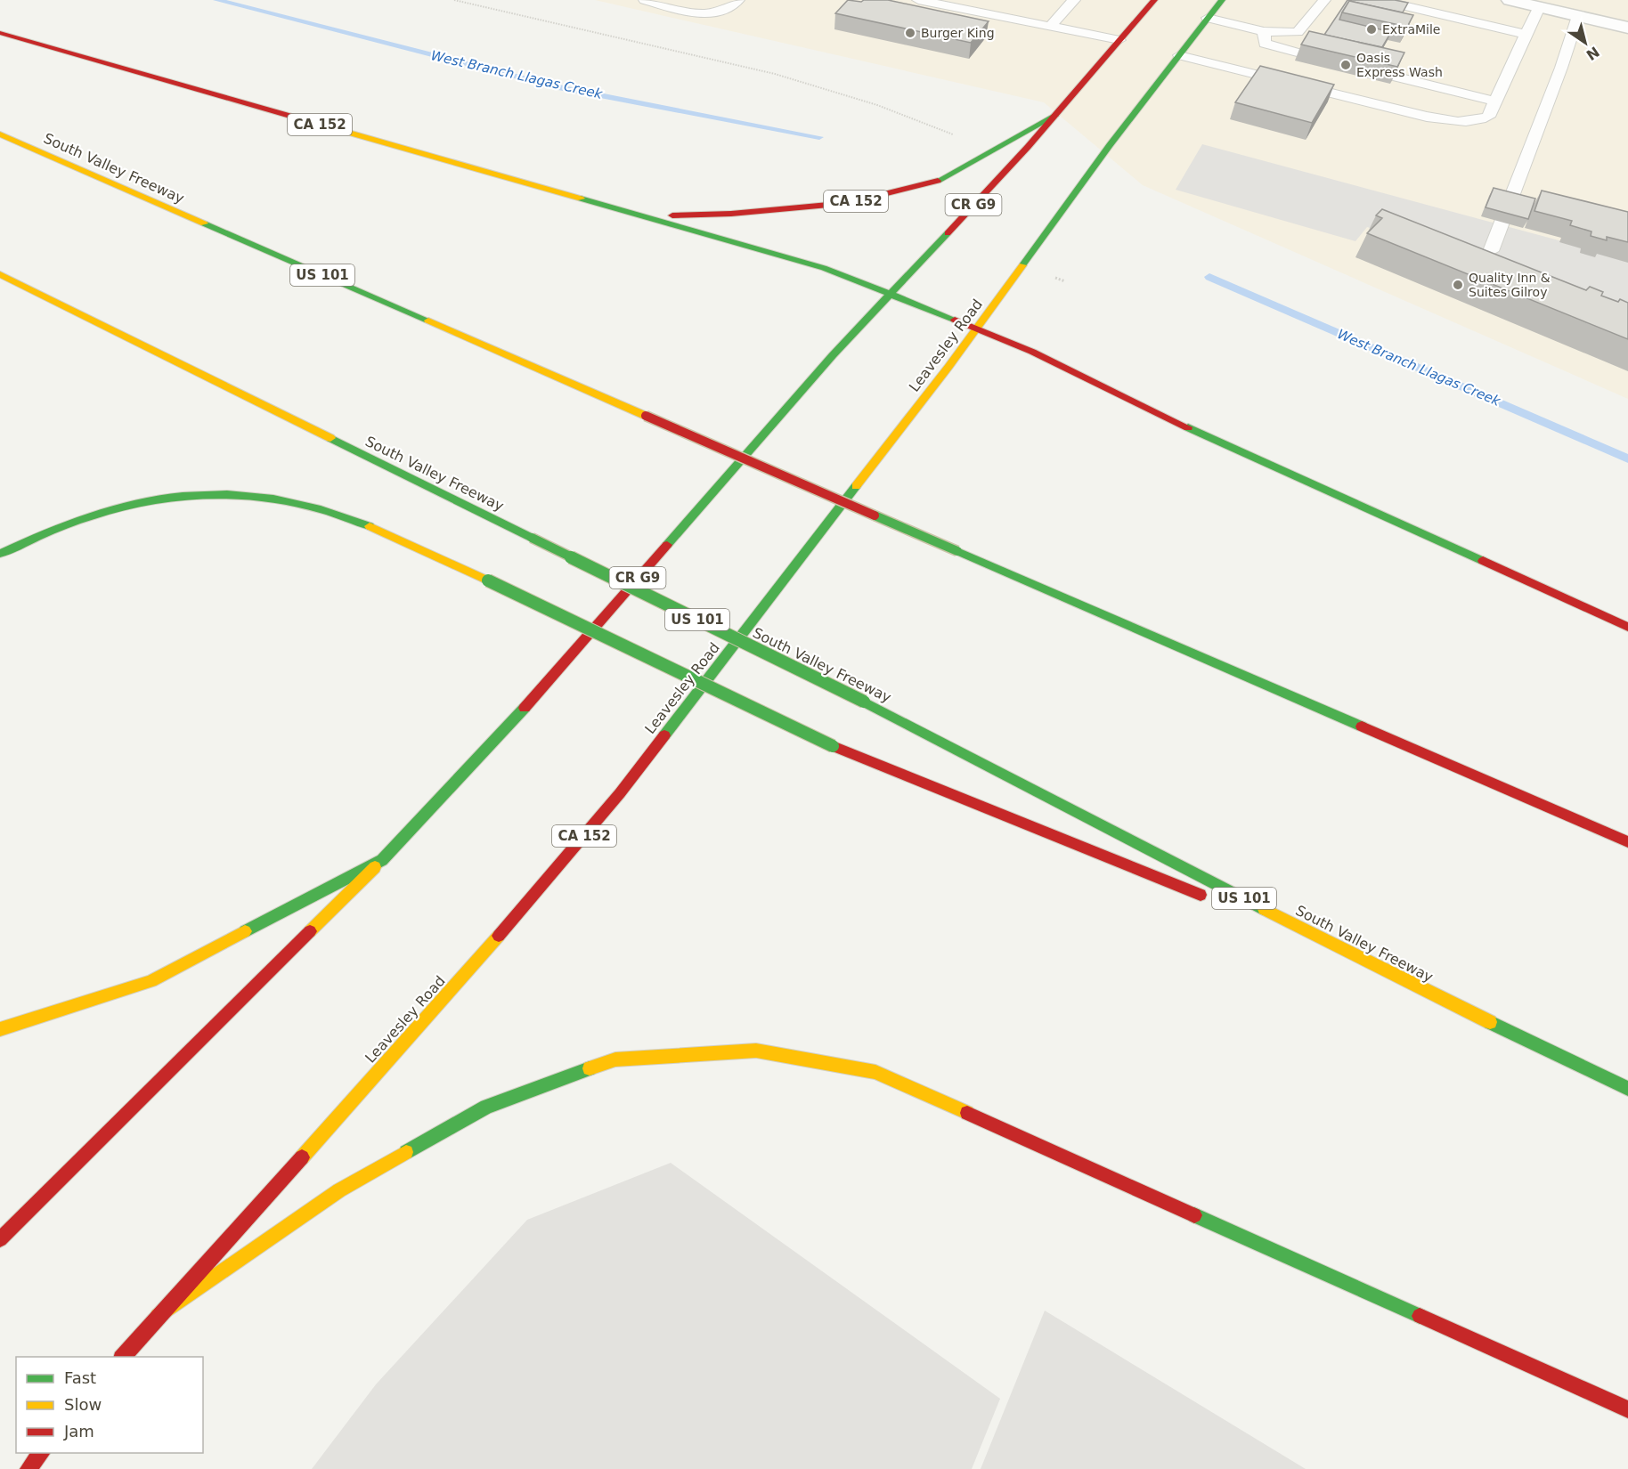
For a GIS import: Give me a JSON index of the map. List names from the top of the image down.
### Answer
{
  "streets": {
    "main road": [
      "CA 152",
      "South Valley Freeway",
      "CR G9",
      "US 101",
      "Leavesley Road"
    ]
  },
  "crossings": [
    ["CA 152", "CR G9"]
  ],
  "water": ["West Branch Llagas Creek"],
  "places": [
    "ExtraMile",
    "Burger King",
    "Oasis Express Wash",
    "Quality Inn & Suites Gilroy"
  ],
  "legend": ["Fast", "Slow", "Jam"],
  "north": "bottom right"
}
